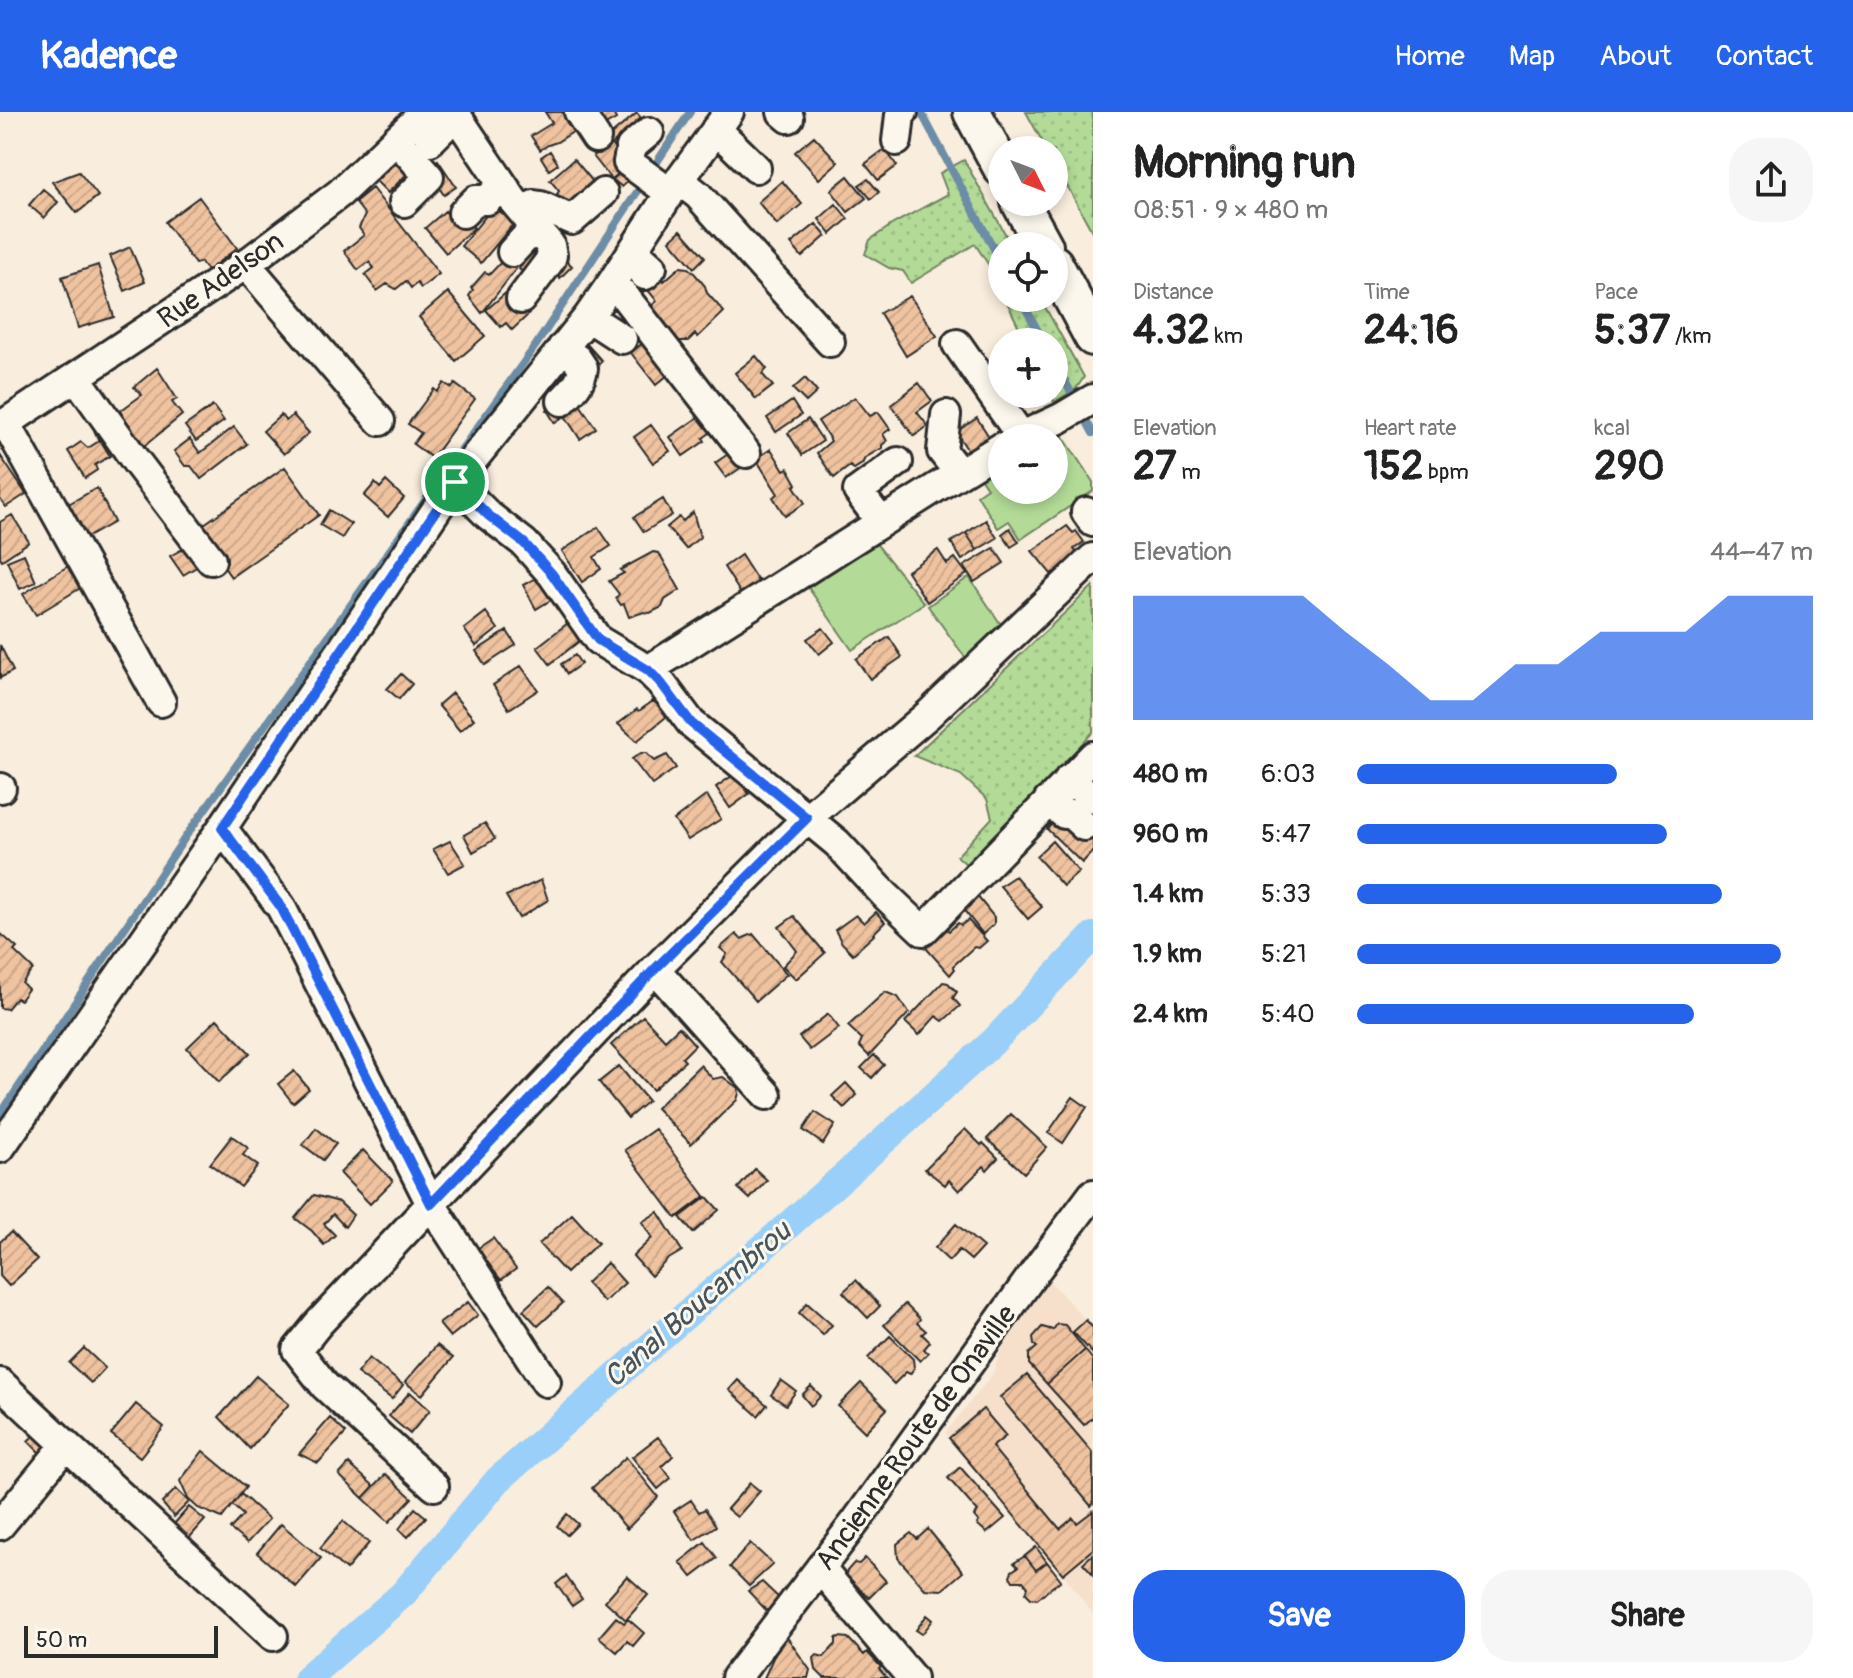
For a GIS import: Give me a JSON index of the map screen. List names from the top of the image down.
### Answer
{
  "streets": {
    "street": ["Rue Adelson", "Ancienne Route de Onaville"]
  },
  "water": ["Canal Boucambrou"],
  "scale_bar": "50 m",
  "north": "bottom right",
  "page": {
    "header": "Kadence",
    "nav": [
      "Home",
      "Map",
      "About",
      "Contact"
    ],
    "heading": ["Morning run", "08:51 · 9 × 480 m"],
    "map_buttons": ["+", "−"],
    "stats": [
      ["Distance", "4.32 km"],
      ["Time", "24:16"],
      ["Pace", "5:37 /km"],
      ["Elevation", "27 m"],
      ["Heart rate", "152 bpm"],
      ["kcal", "290"]
    ],
    "chart": ["Elevation", "44–47 m"],
    "list": [
      {
        "name": "480 m",
        "note": "6:03"
      },
      {
        "name": "960 m",
        "note": "5:47"
      },
      {
        "name": "1.4 km",
        "note": "5:33"
      },
      {
        "name": "1.9 km",
        "note": "5:21"
      },
      {
        "name": "2.4 km",
        "note": "5:40"
      }
    ],
    "buttons": ["Save", "Share"],
    "scale": "50 m"
  }
}
